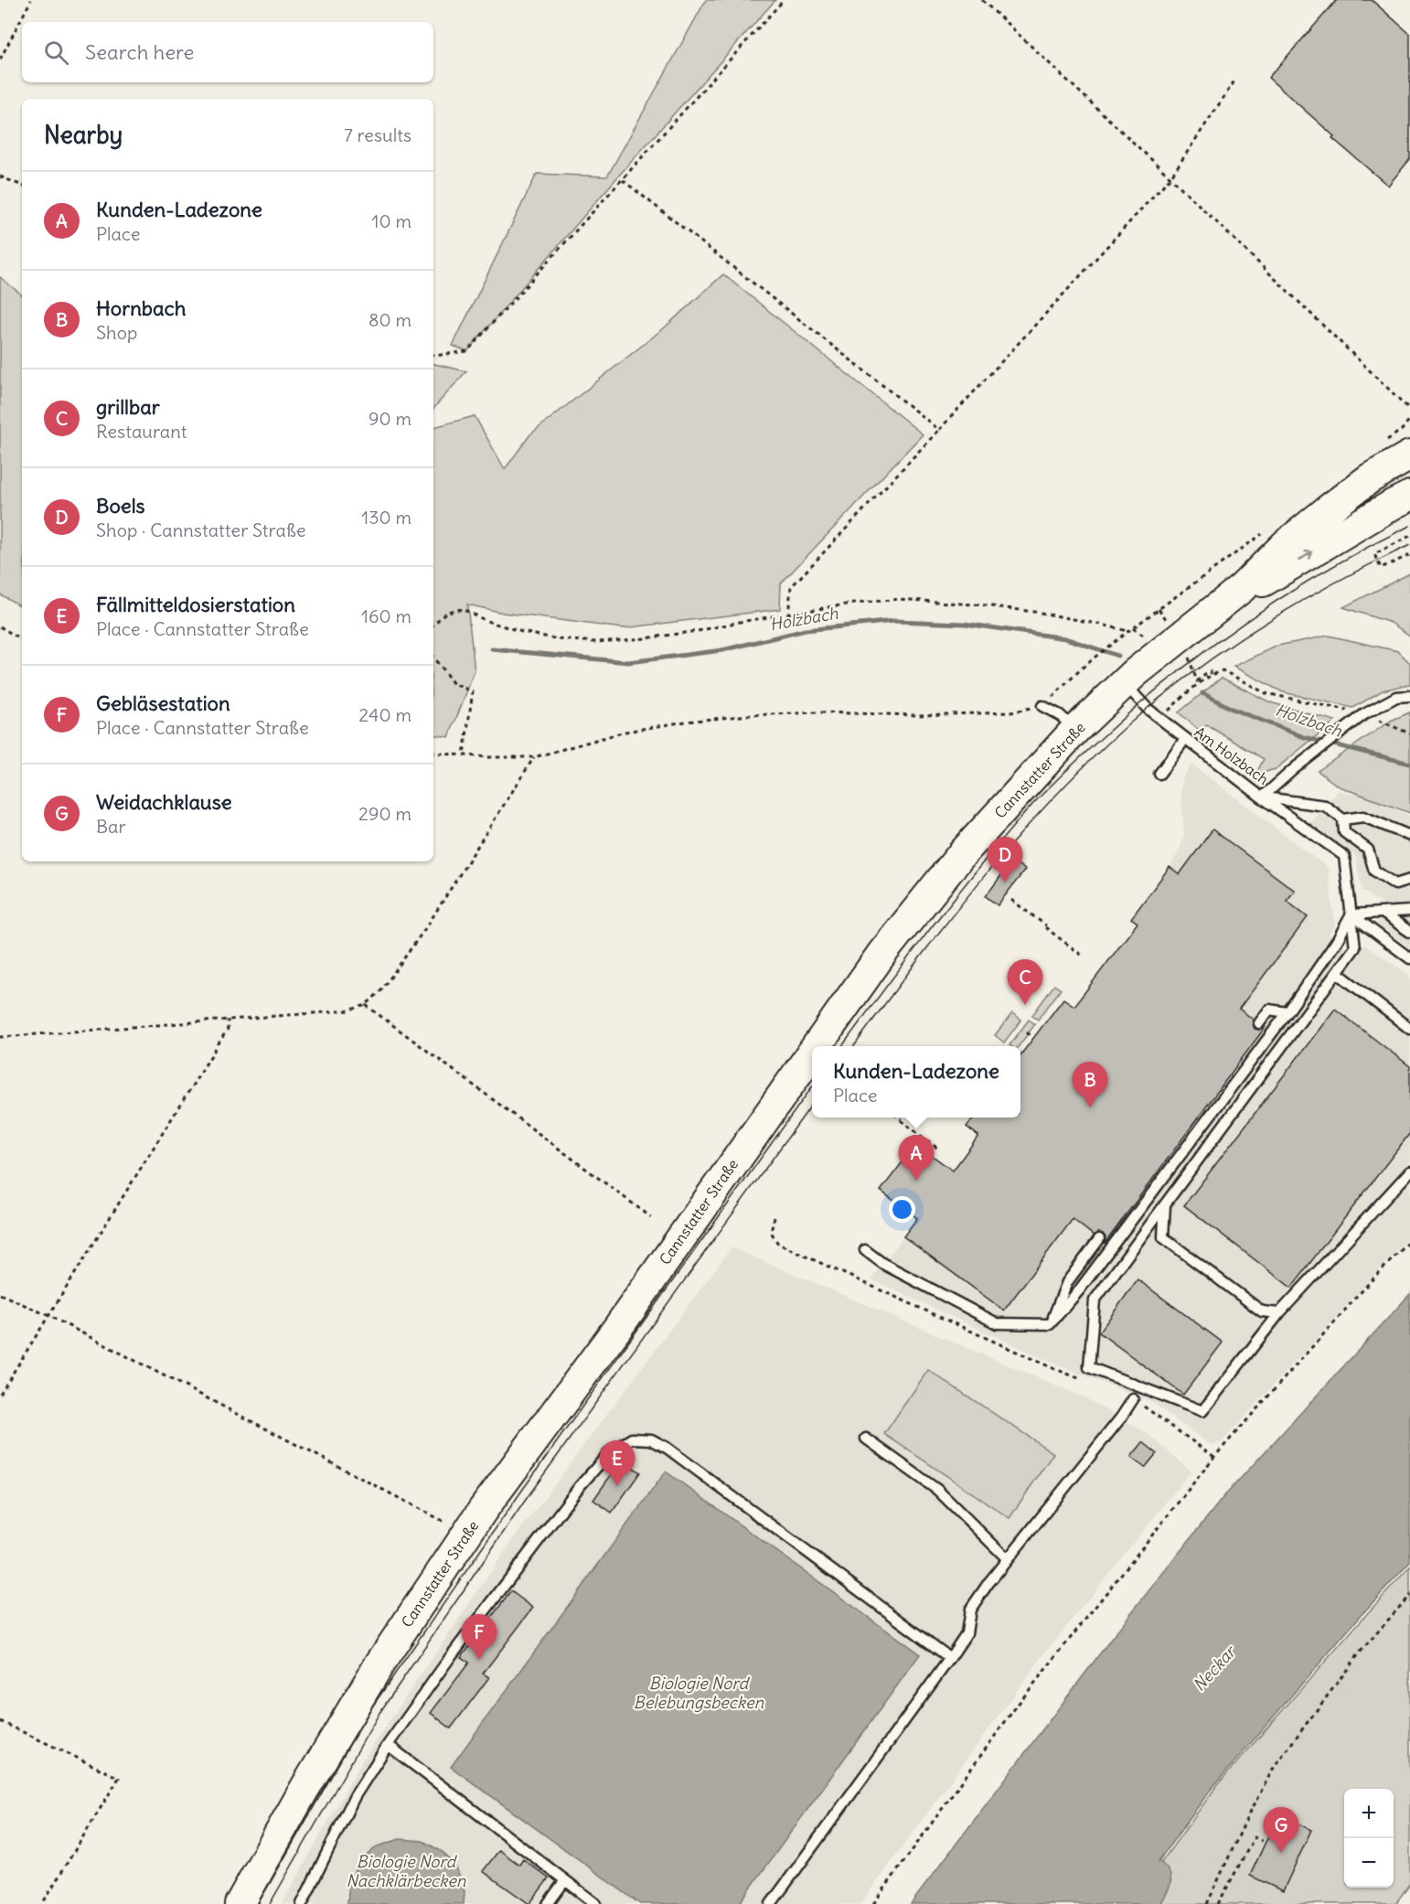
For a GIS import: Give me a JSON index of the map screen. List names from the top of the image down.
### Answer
{
  "streets": {
    "main road": ["Cannstatter Straße"],
    "lane": ["Am Holzbach"]
  },
  "crossings": [
    ["Am Holzbach", "Cannstatter Straße"]
  ],
  "water": [
    "Holzbach",
    "Neckar",
    "Biologie Nord Belebungsbecken",
    "Biologie Nord Nachklärbecken"
  ],
  "page": {
    "search": "Search here",
    "heading": ["Nearby", "7 results"],
    "list": [
      {
        "mark": "A",
        "name": "Kunden-Ladezone",
        "note": "Place",
        "value": "10 m"
      },
      {
        "mark": "B",
        "name": "Hornbach",
        "note": "Shop",
        "value": "80 m"
      },
      {
        "mark": "C",
        "name": "grillbar",
        "note": "Restaurant",
        "value": "90 m"
      },
      {
        "mark": "D",
        "name": "Boels",
        "note": "Shop · Cannstatter Straße",
        "value": "130 m"
      },
      {
        "mark": "E",
        "name": "Fällmitteldosierstation",
        "note": "Place · Cannstatter Straße",
        "value": "160 m"
      },
      {
        "mark": "F",
        "name": "Gebläsestation",
        "note": "Place · Cannstatter Straße",
        "value": "240 m"
      },
      {
        "mark": "G",
        "name": "Weidachklause",
        "note": "Bar",
        "value": "290 m"
      }
    ],
    "pins": [
      "D",
      "C",
      "B",
      "A",
      "E",
      "F",
      "G"
    ],
    "popup": ["Kunden-Ladezone", "Place"],
    "map_buttons": ["+", "−"]
  }
}
